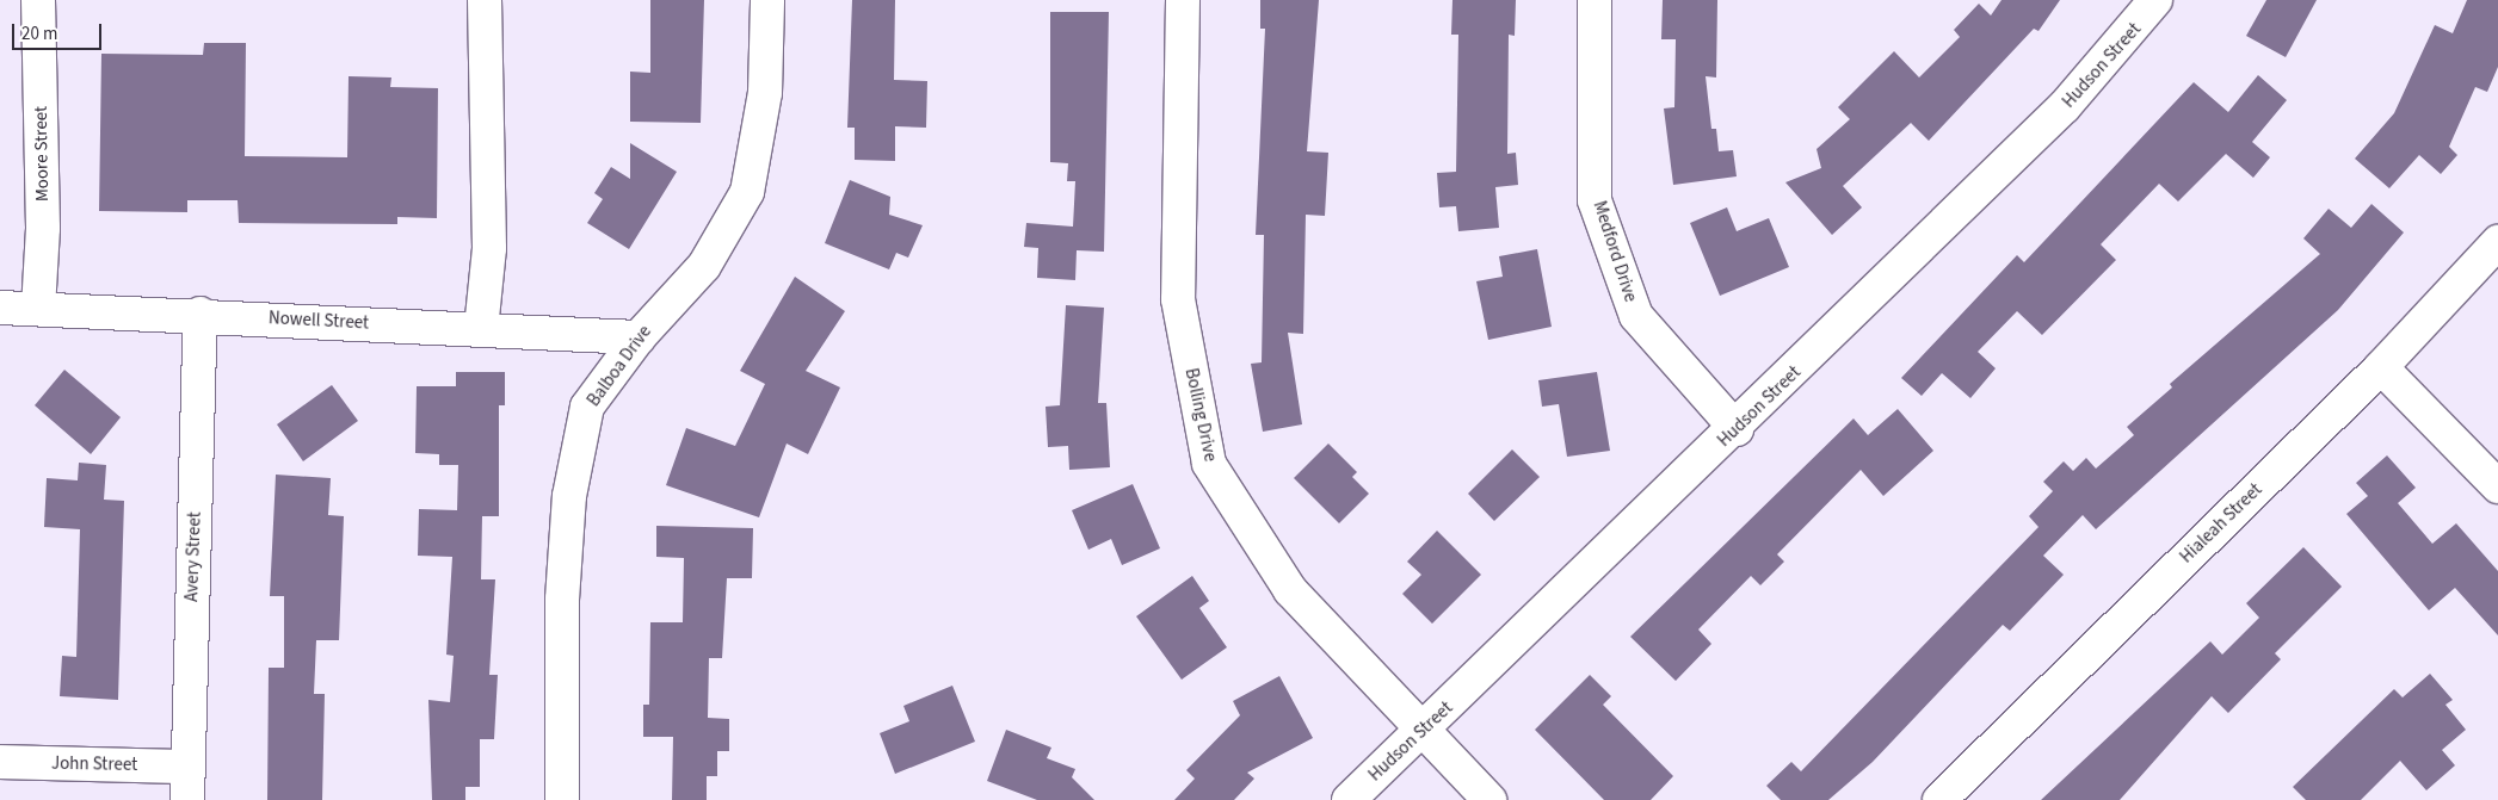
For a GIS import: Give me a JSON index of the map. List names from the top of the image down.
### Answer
{
  "streets": {
    "street": [
      "Hudson Street",
      "Moore Street",
      "Medford Drive",
      "Nowell Street",
      "Balboa Drive",
      "Bolling Drive",
      "Hialeah Street",
      "Avery Street",
      "John Street"
    ]
  },
  "crossings": [
    ["Hudson Street", "Medford Drive"],
    ["Hudson Street", "Bolling Drive"],
    ["Moore Street", "Nowell Street"],
    ["Nowell Street", "Balboa Drive"],
    ["Nowell Street", "Avery Street"],
    ["Avery Street", "John Street"]
  ],
  "scale_bar": "20 m"
}
